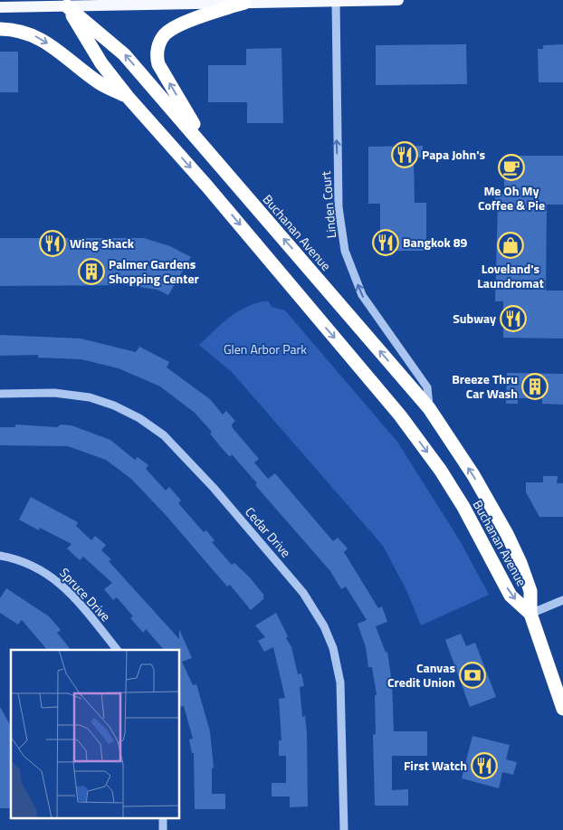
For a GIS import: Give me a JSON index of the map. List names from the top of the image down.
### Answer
{
  "streets": {
    "highway": ["Buchanan Avenue"],
    "street": ["Linden Court", "Cedar Drive", "Spruce Drive"]
  },
  "crossings": [
    ["Linden Court", "Buchanan Avenue"]
  ],
  "one_way": ["Linden Court"],
  "parks": ["Glen Arbor Park"],
  "places": {
    "restaurant": [
      "Papa John's",
      "Bangkok 89",
      "Wing Shack",
      "Subway",
      "First Watch"
    ],
    "cafe": ["Me Oh My Coffee & Pie"],
    "shop": ["Loveland's Laundromat"],
    "building": ["Palmer Gardens Shopping Center", "Breeze Thru Car Wash"],
    "bank": ["Canvas Credit Union"]
  }
}
